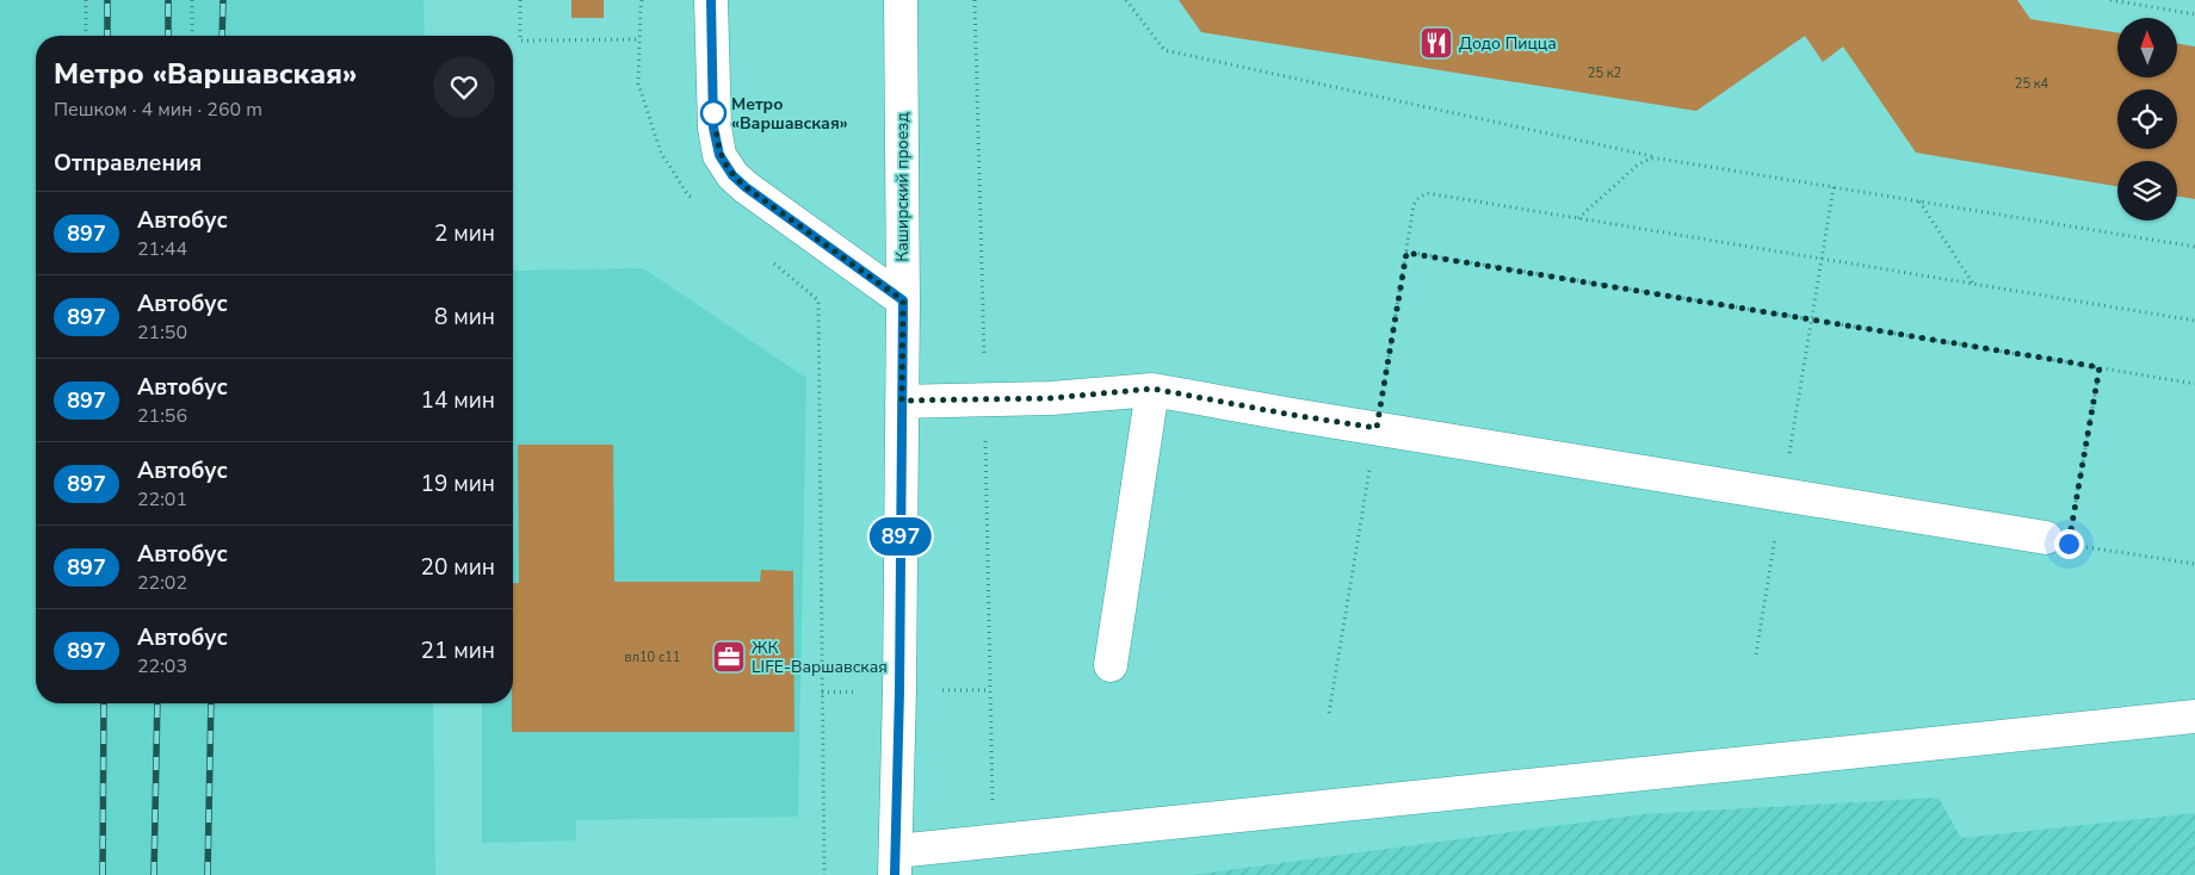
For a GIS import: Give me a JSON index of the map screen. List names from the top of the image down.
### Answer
{
  "streets": {
    "street": ["Каширский проезд"]
  },
  "places": {
    "restaurant": ["Додо Пицца"],
    "other": ["Метро «Варшавская»"],
    "office": ["ЖК LIFE-Варшавская"]
  },
  "lines": ["bus line 897"],
  "house_numbers": ["25 к2", "25 к4", "вл10 с11"],
  "north": "top",
  "page": {
    "on_map": "897",
    "heading": [
      ["Метро «Варшавская»", "Пешком · 4 мин · 260 m"],
      "Отправления"
    ],
    "list": [
      {
        "mark": "897",
        "name": "Автобус",
        "note": "21:44",
        "value": "2 мин"
      },
      {
        "mark": "897",
        "name": "Автобус",
        "note": "21:50",
        "value": "8 мин"
      },
      {
        "mark": "897",
        "name": "Автобус",
        "note": "21:56",
        "value": "14 мин"
      },
      {
        "mark": "897",
        "name": "Автобус",
        "note": "22:01",
        "value": "19 мин"
      },
      {
        "mark": "897",
        "name": "Автобус",
        "note": "22:02",
        "value": "20 мин"
      },
      {
        "mark": "897",
        "name": "Автобус",
        "note": "22:03",
        "value": "21 мин"
      }
    ]
  }
}
